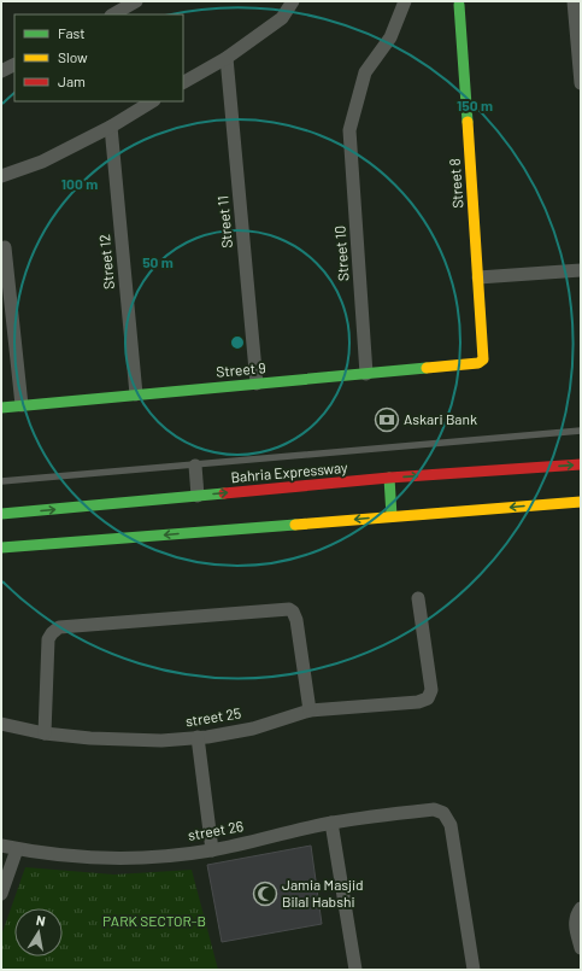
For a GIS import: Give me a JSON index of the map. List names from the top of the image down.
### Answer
{
  "streets": {
    "main road": ["Street 8", "Street 9", "Bahria Expressway"],
    "street": [
      "Street 11",
      "Street 10",
      "Street 12",
      "street 25",
      "street 26"
    ]
  },
  "crossings": [
    ["Street 8", "Street 9"],
    ["Street 11", "Street 9"],
    ["Street 10", "Street 9"],
    ["Street 12", "Street 9"]
  ],
  "parks": ["PARK SECTOR-B"],
  "places": {
    "bank": ["Askari Bank"],
    "mosque": ["Jamia Masjid Bilal Habshi"]
  },
  "legend": ["Fast", "Slow", "Jam"],
  "north": "top",
  "rings": ["150 m", "100 m", "50 m"]
}
